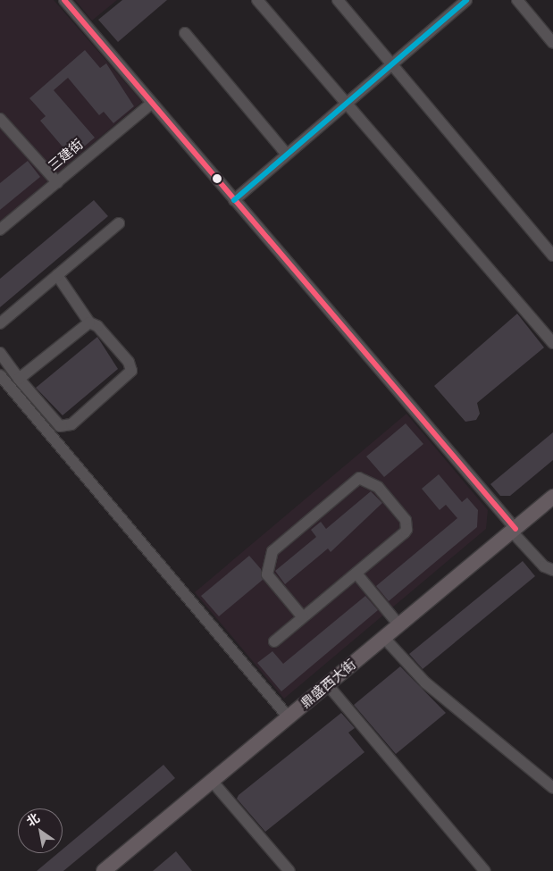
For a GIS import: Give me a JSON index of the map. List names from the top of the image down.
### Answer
{
  "streets": {
    "main road": ["鼎盛西大街"],
    "street": ["三建街"]
  },
  "north": "top left"
}
